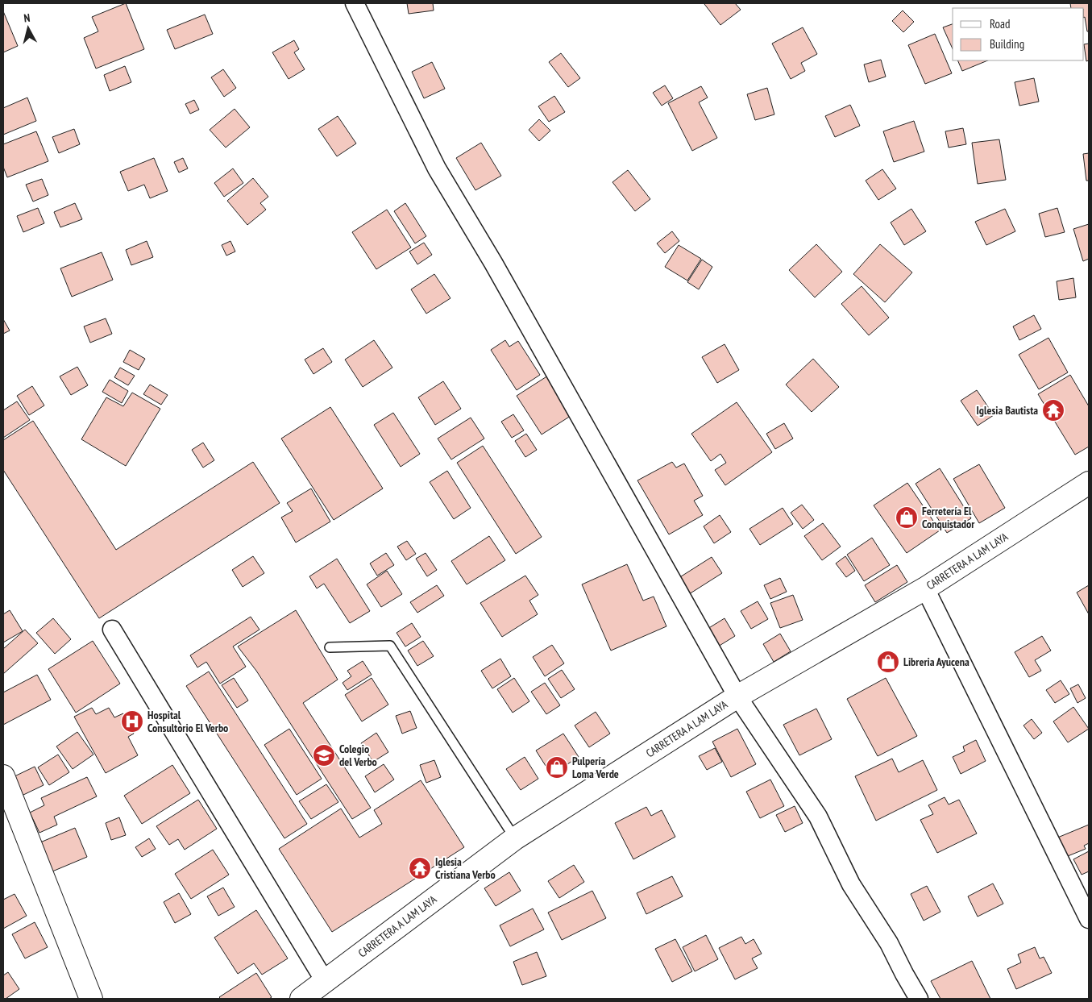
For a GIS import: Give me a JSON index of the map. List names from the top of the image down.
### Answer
{
  "streets": {
    "main road": ["CARRETERA A LAM LAYA"]
  },
  "places": {
    "temple": ["Iglesia Bautista", "Iglesia Cristiana Verbo"],
    "shop": ["Ferretería El Conquistador", "Libreria Ayucena", "Pulpería Loma Verde"],
    "hospital": ["Hospital Consultorio El Verbo"],
    "school or university": ["Colegio del Verbo"]
  },
  "legend": ["Road", "Building"],
  "north": "top"
}
